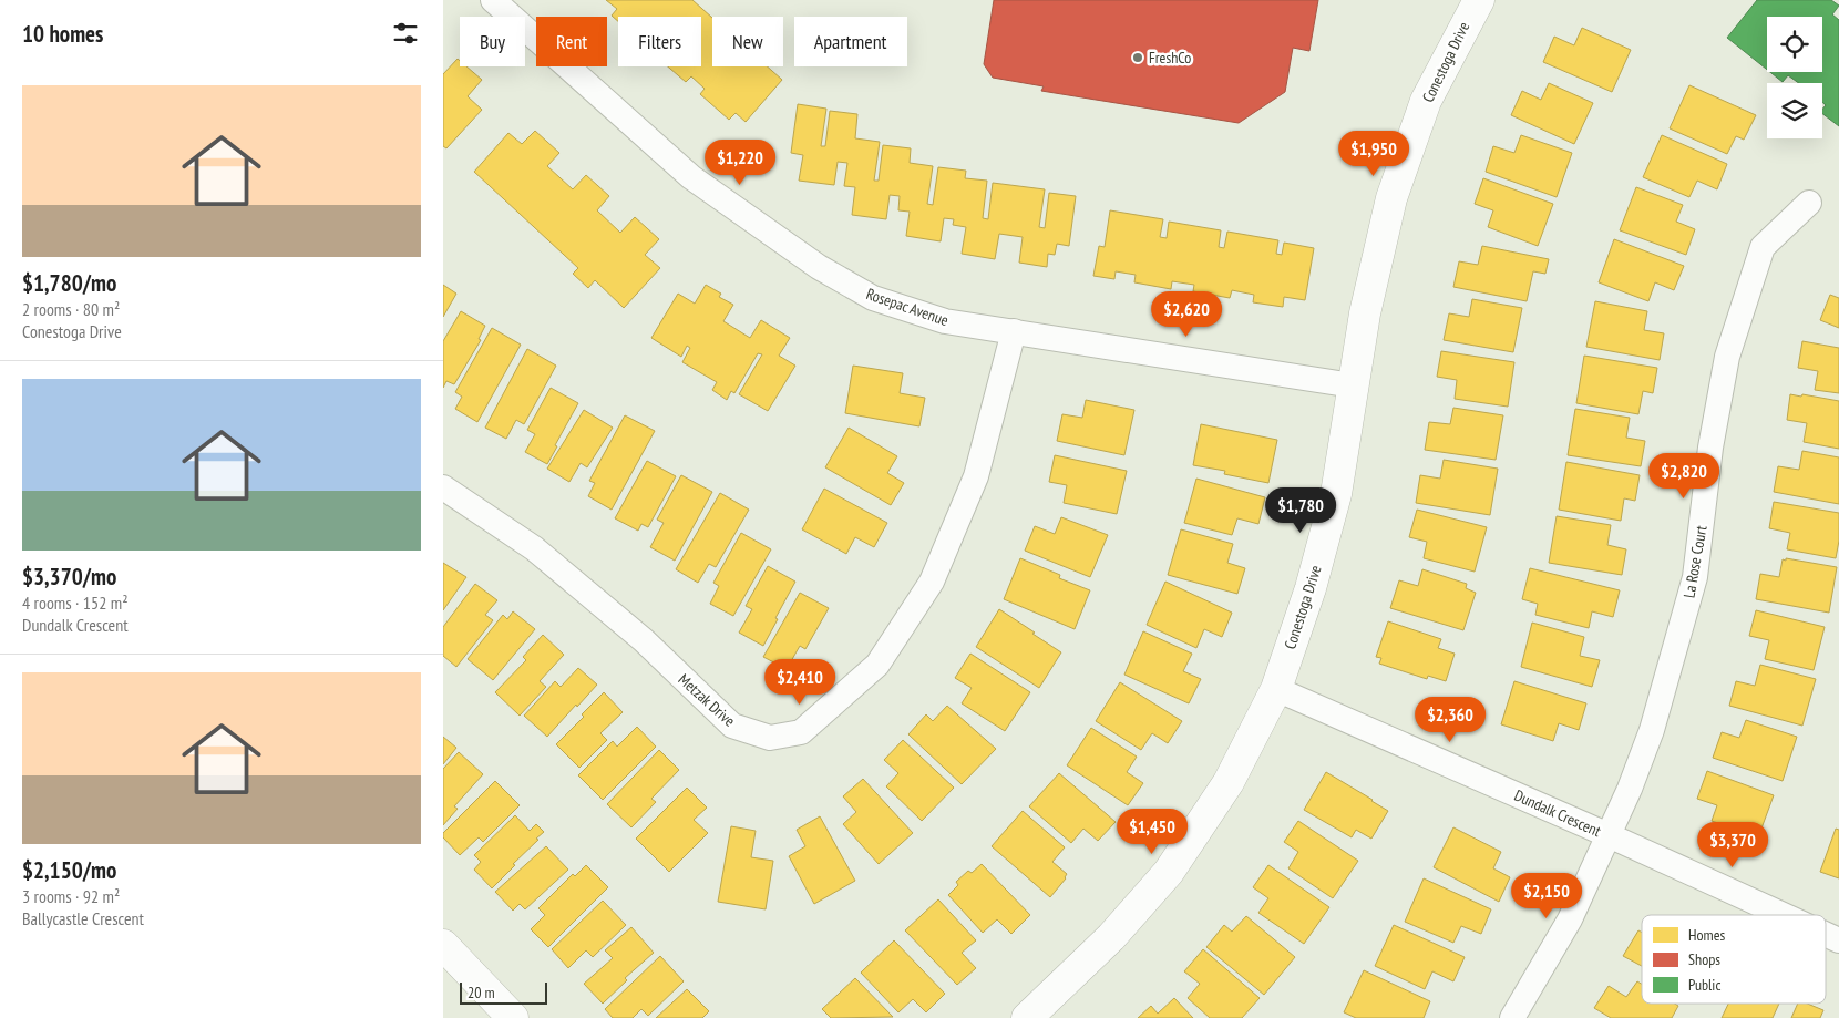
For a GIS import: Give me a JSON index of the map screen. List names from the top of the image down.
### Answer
{
  "streets": {
    "street": [
      "Conestoga Drive",
      "Rosepac Avenue",
      "La Rose Court",
      "Metzak Drive",
      "Dundalk Crescent"
    ]
  },
  "crossings": [
    ["Conestoga Drive", "Rosepac Avenue"],
    ["Conestoga Drive", "Dundalk Crescent"],
    ["Rosepac Avenue", "Metzak Drive"],
    ["La Rose Court", "Dundalk Crescent"]
  ],
  "places": ["FreshCo"],
  "legend": ["Homes", "Shops", "Public"],
  "scale_bar": "20 m",
  "page": {
    "heading": "10 homes",
    "chip": [
      "Buy",
      "Rent",
      "Filters",
      "New",
      "Apartment"
    ],
    "list": [
      {
        "name": "$1,780/mo",
        "note": "2 rooms · 80 m² · Conestoga Drive"
      },
      {
        "name": "$3,370/mo",
        "note": "4 rooms · 152 m² · Dundalk Crescent"
      },
      {
        "name": "$2,150/mo",
        "note": "3 rooms · 92 m² · Ballycastle Crescent"
      }
    ],
    "price": [
      "$1,950",
      "$1,220",
      "$2,620",
      "$2,820",
      "$1,780",
      "$2,410",
      "$2,360",
      "$1,450",
      "$3,370",
      "$2,150"
    ],
    "scale": "20 m"
  }
}
